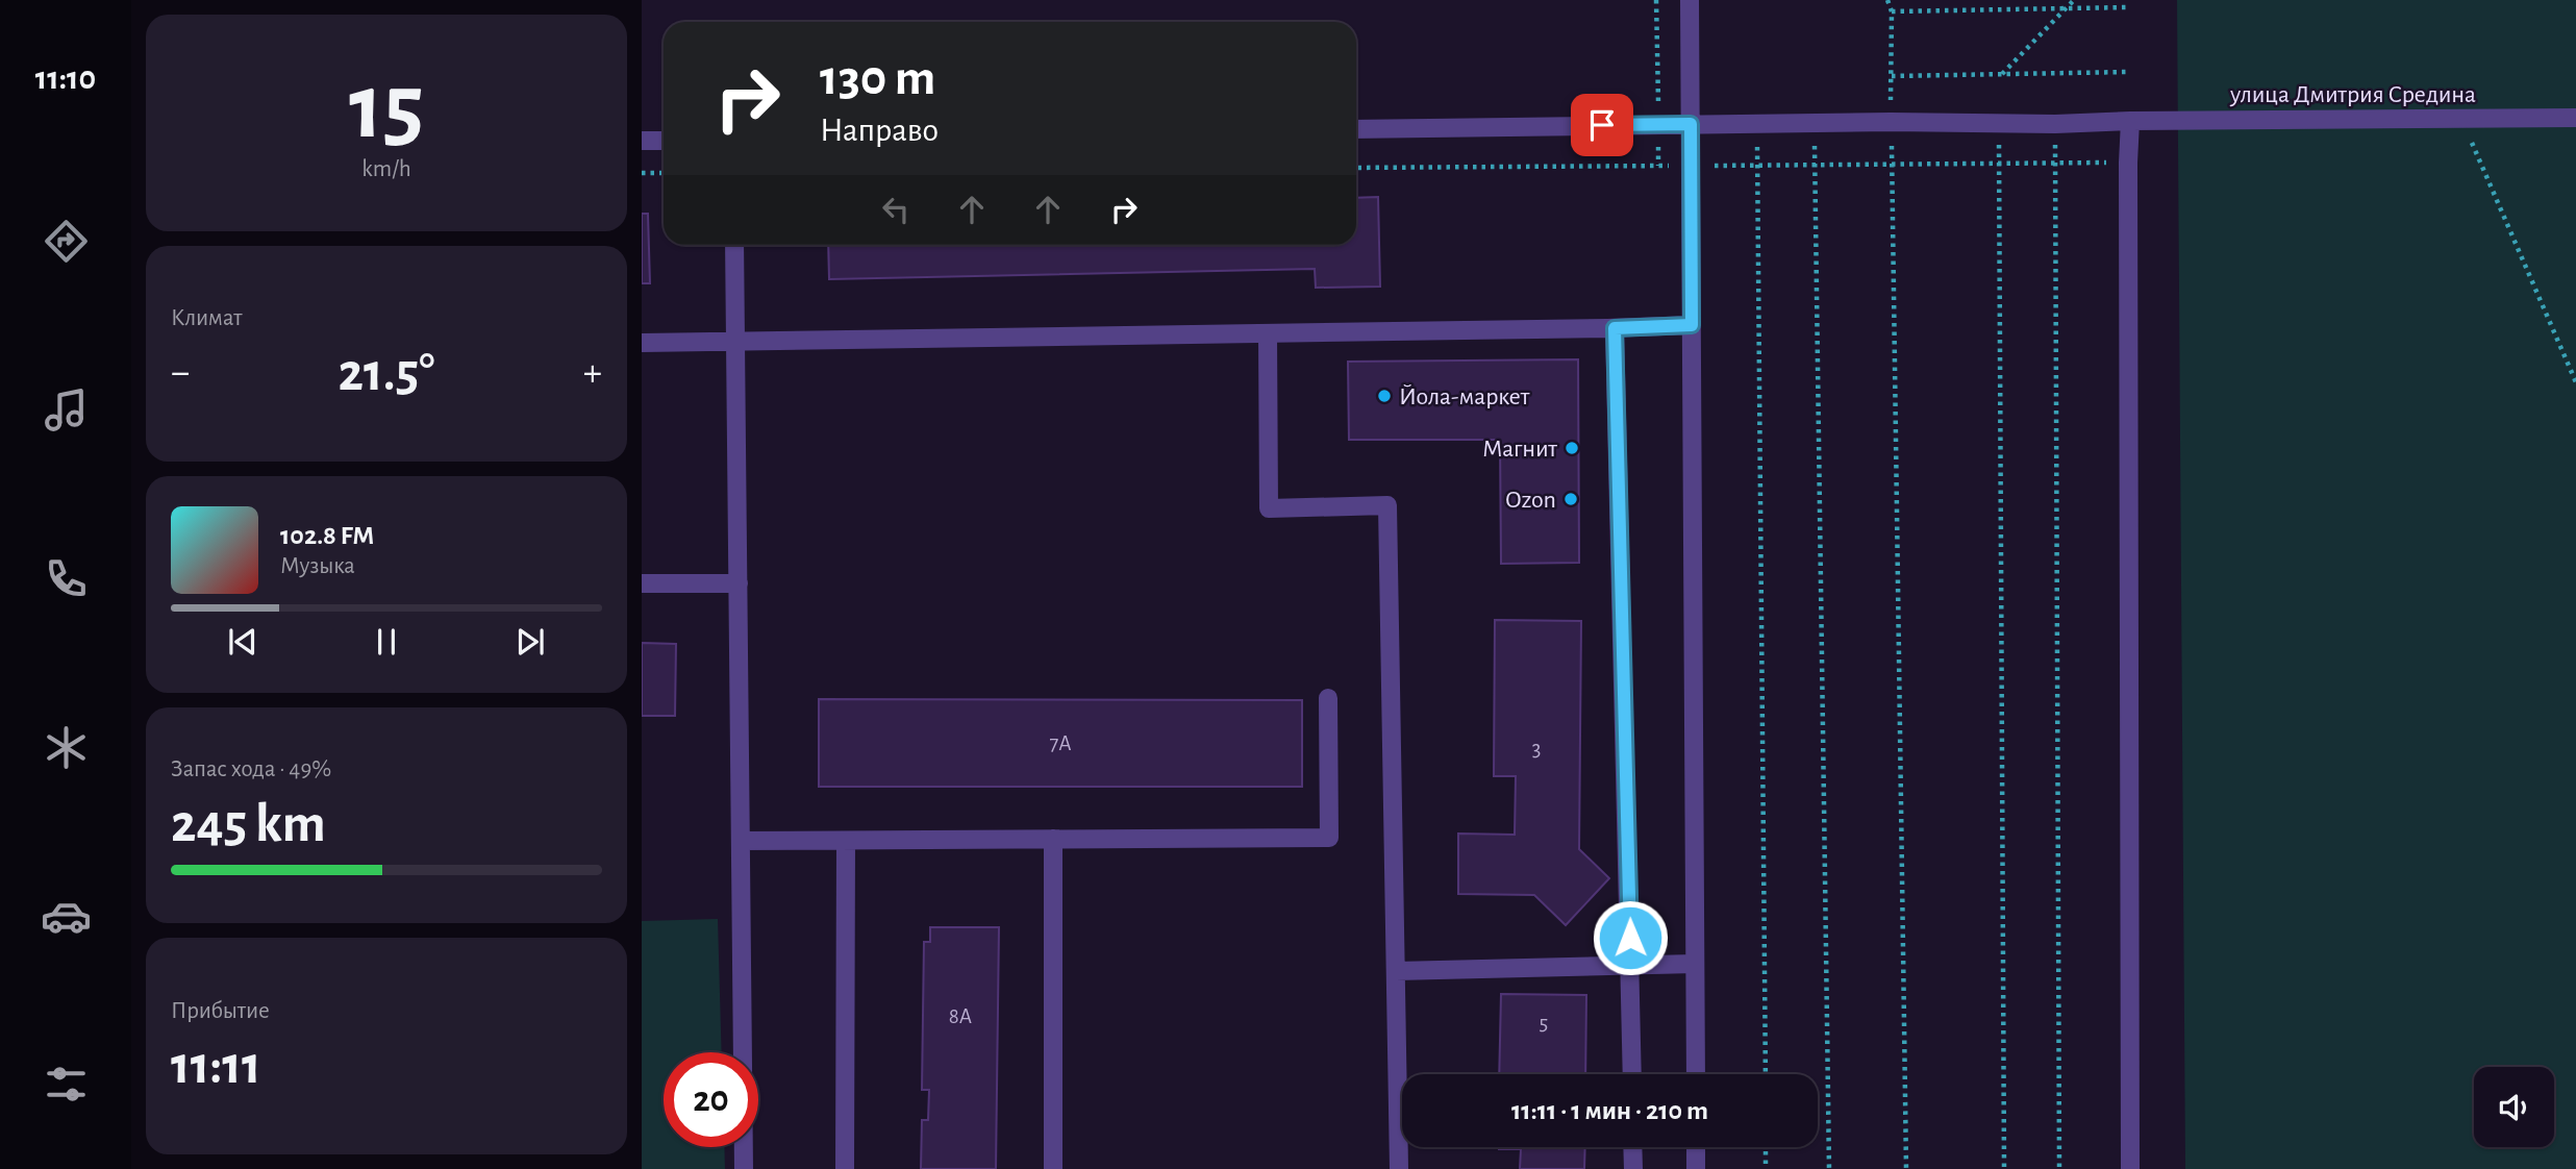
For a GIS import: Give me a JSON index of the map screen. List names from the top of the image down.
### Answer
{
  "streets": {
    "street": ["улица Дмитрия Средина"]
  },
  "places": ["Йола-маркет", "Магнит", "Ozon"],
  "house_numbers": [
    "7А",
    "3",
    "8А",
    "5"
  ],
  "page": {
    "tabs": "11:10",
    "tile": [
      ["15", "km/h"],
      "Климат",
      ["Запас хода · 49%", "245 km"],
      ["Прибытие", "11:11"]
    ],
    "turn": ["130 m", "Направо"],
    "heat": ["−", "21.5°", "+"],
    "song": ["102.8 FM", "Музыка"],
    "limit": "20",
    "trip": "11:11 · 1 мин · 210 m"
  }
}
